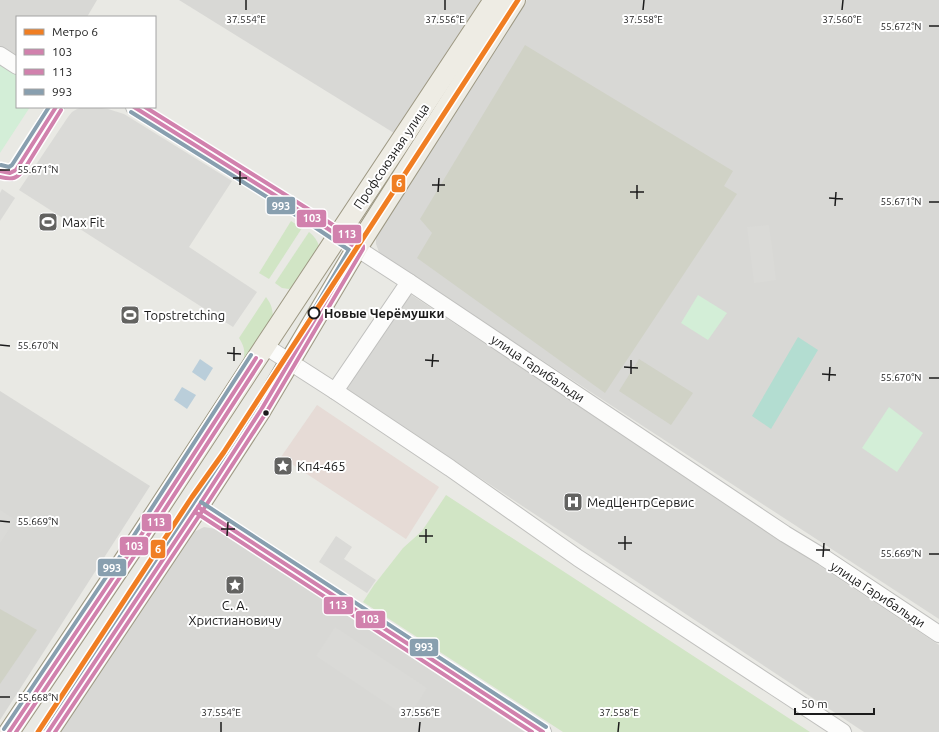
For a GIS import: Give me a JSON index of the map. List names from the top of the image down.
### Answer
{
  "streets": {
    "main road": ["Профсоюзная улица"],
    "street": ["улица Гарибальди"]
  },
  "crossings": [
    ["Профсоюзная улица", "улица Гарибальди"]
  ],
  "places": {
    "sports": ["Max Fit", "Topstretching"],
    "other": ["Новые Черёмушки"],
    "place": ["Кп4-465", "С. А. Христиановичу"],
    "hospital": ["МедЦентрСервис"]
  },
  "lines": [
    "metro line 6",
    "transit line 103",
    "transit line 113",
    "transit line 993"
  ],
  "legend": [
    "Метро 6",
    "103",
    "113",
    "993"
  ],
  "scale_bar": "50 m",
  "coordinates": [
    "37.554°E",
    "37.556°E",
    "37.558°E",
    "37.560°E",
    "55.672°N",
    "55.671°N",
    "55.670°N",
    "55.669°N",
    "55.668°N"
  ]
}
